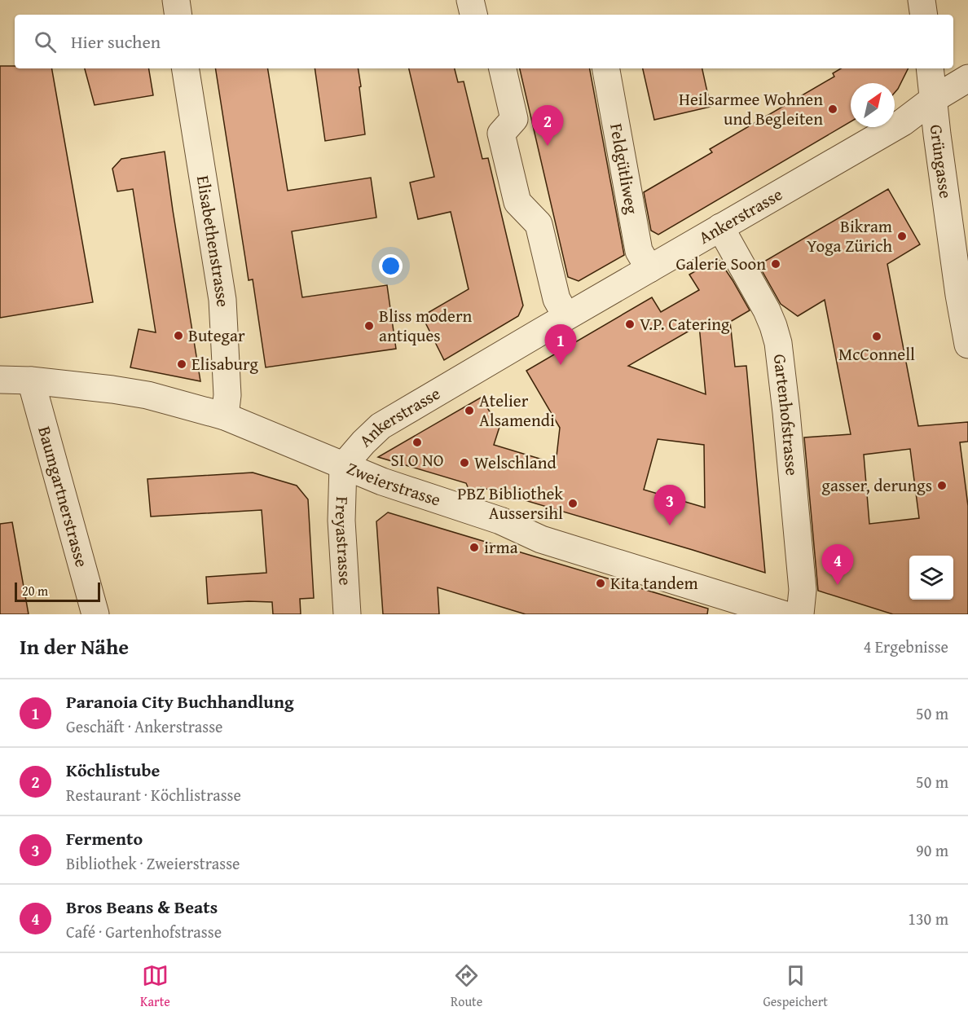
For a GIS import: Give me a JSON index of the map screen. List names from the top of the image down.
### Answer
{
  "streets": {
    "street": [
      "Grüngasse",
      "Feldgütliweg",
      "Ankerstrasse",
      "Elisabethenstrasse",
      "Gartenhofstrasse",
      "Zweierstrasse",
      "Baumgartnerstrasse",
      "Freyastrasse"
    ]
  },
  "crossings": [
    ["Grüngasse", "Ankerstrasse"],
    ["Feldgütliweg", "Ankerstrasse"],
    ["Ankerstrasse", "Gartenhofstrasse"],
    ["Ankerstrasse", "Zweierstrasse"],
    ["Ankerstrasse", "Freyastrasse"],
    ["Elisabethenstrasse", "Zweierstrasse"],
    ["Zweierstrasse", "Baumgartnerstrasse"],
    ["Zweierstrasse", "Freyastrasse"]
  ],
  "places": [
    "Heilsarmee Wohnen und Begleiten",
    "Bikram Yoga Zürich",
    "Galerie Soon",
    "V.P. Catering",
    "Bliss modern antiques",
    "Butegar",
    "McConnell",
    "Elisaburg",
    "Atelier Alsamendi",
    "SI O NO",
    "Welschland",
    "gasser, derungs",
    "PBZ Bibliothek Aussersihl",
    "irma",
    "Kita tandem"
  ],
  "scale_bar": "20 m",
  "north": "top right",
  "page": {
    "search": "Hier suchen",
    "pins": [
      "2",
      "1",
      "3",
      "4"
    ],
    "scale": "20 m",
    "heading": ["In der Nähe", "4 Ergebnisse"],
    "list": [
      {
        "mark": "1",
        "name": "Paranoia City Buchhandlung",
        "note": "Geschäft · Ankerstrasse",
        "value": "50 m"
      },
      {
        "mark": "2",
        "name": "Köchlistube",
        "note": "Restaurant · Köchlistrasse",
        "value": "50 m"
      },
      {
        "mark": "3",
        "name": "Fermento",
        "note": "Bibliothek · Zweierstrasse",
        "value": "90 m"
      },
      {
        "mark": "4",
        "name": "Bros Beans & Beats",
        "note": "Café · Gartenhofstrasse",
        "value": "130 m"
      }
    ],
    "nav": ["Karte", "Route", "Gespeichert"]
  }
}
